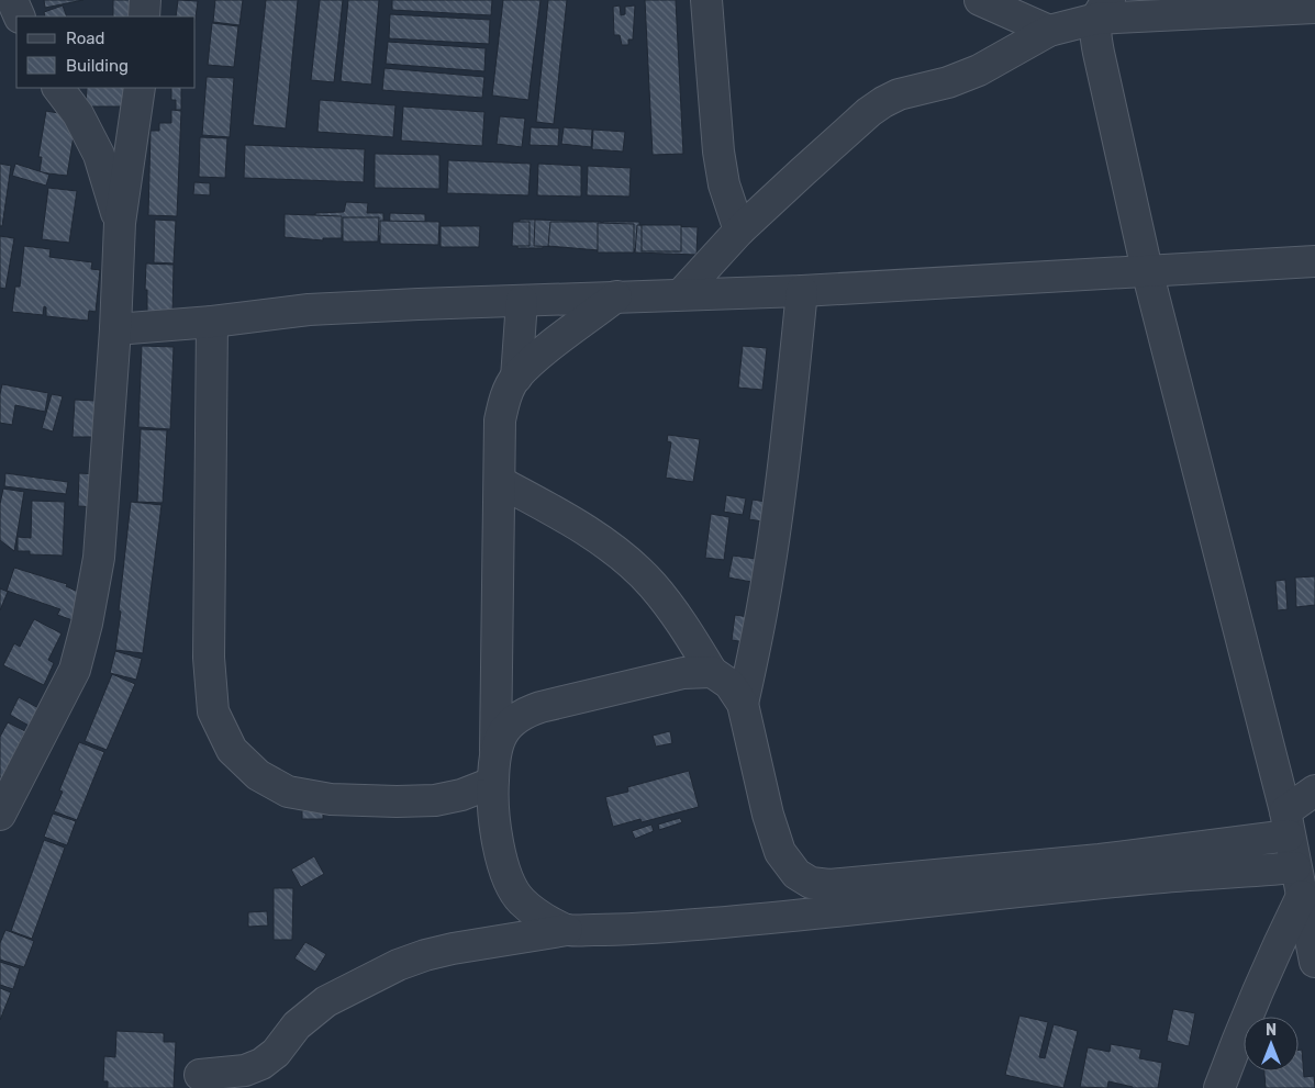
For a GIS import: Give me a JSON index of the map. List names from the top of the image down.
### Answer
{
  "legend": ["Road", "Building"],
  "north": "top"
}
